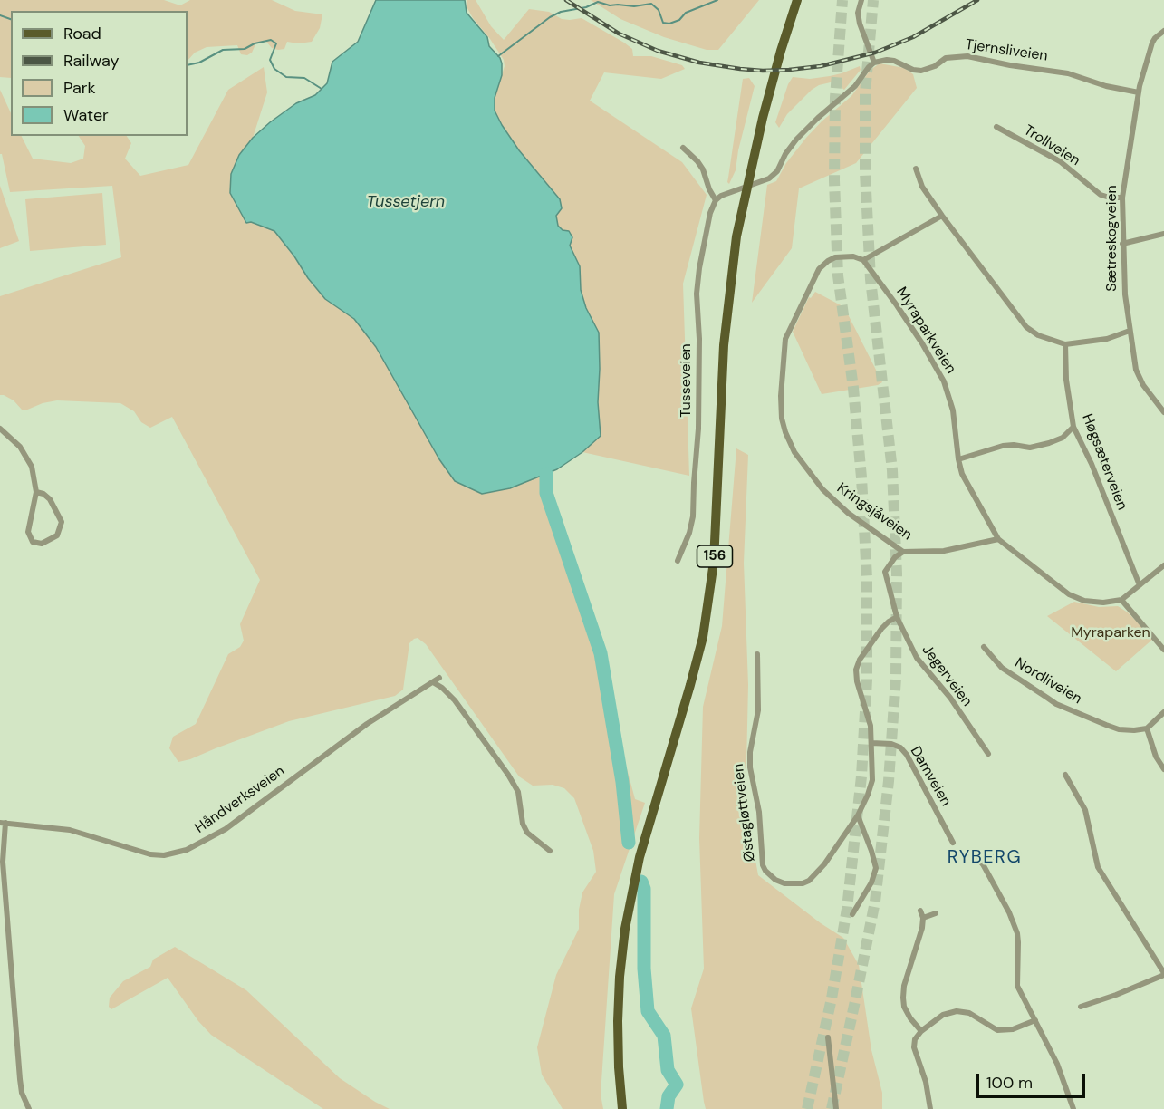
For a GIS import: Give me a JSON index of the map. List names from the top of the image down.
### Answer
{
  "streets": {
    "main road": ["156"],
    "street": [
      "Tjernsliveien",
      "Trollveien",
      "Sætreskogveien",
      "Myraparkveien",
      "Tusseveien",
      "Høgsæterveien",
      "Kringsjåveien",
      "Jegerveien",
      "Nordliveien",
      "Damveien",
      "Håndverksveien",
      "Østagløttveien"
    ]
  },
  "crossings": [
    ["Tjernsliveien", "Sætreskogveien"],
    ["Trollveien", "Sætreskogveien"],
    ["Myraparkveien", "Kringsjåveien"],
    ["Kringsjåveien", "Jegerveien"],
    ["Jegerveien", "Østagløttveien"],
    ["Damveien", "Østagløttveien"]
  ],
  "districts": ["RYBERG"],
  "water": ["Tussetjern"],
  "parks": ["Myraparken"],
  "legend": [
    "Road",
    "Railway",
    "Park",
    "Water"
  ],
  "scale_bar": "100 m"
}
